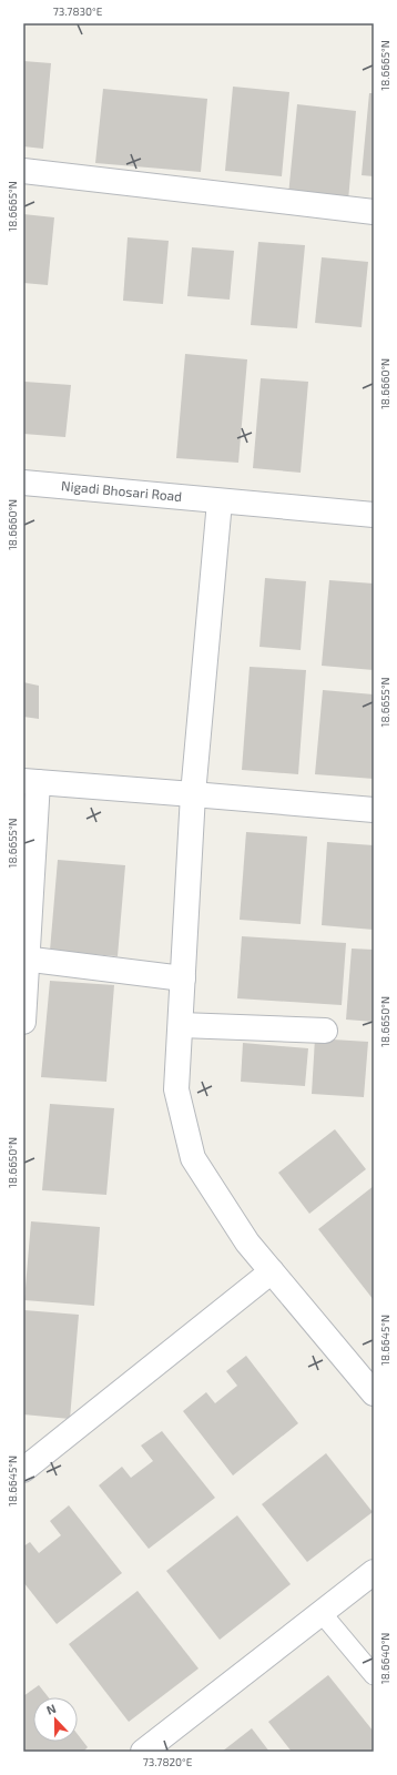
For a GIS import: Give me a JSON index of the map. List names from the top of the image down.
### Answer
{
  "streets": {
    "street": ["Nigadi Bhosari Road"]
  },
  "north": "top",
  "coordinates": [
    "73.7830°E",
    "18.6665°N",
    "18.6660°N",
    "18.6655°N",
    "18.6650°N",
    "18.6645°N",
    "18.6640°N",
    "73.7820°E"
  ]
}
